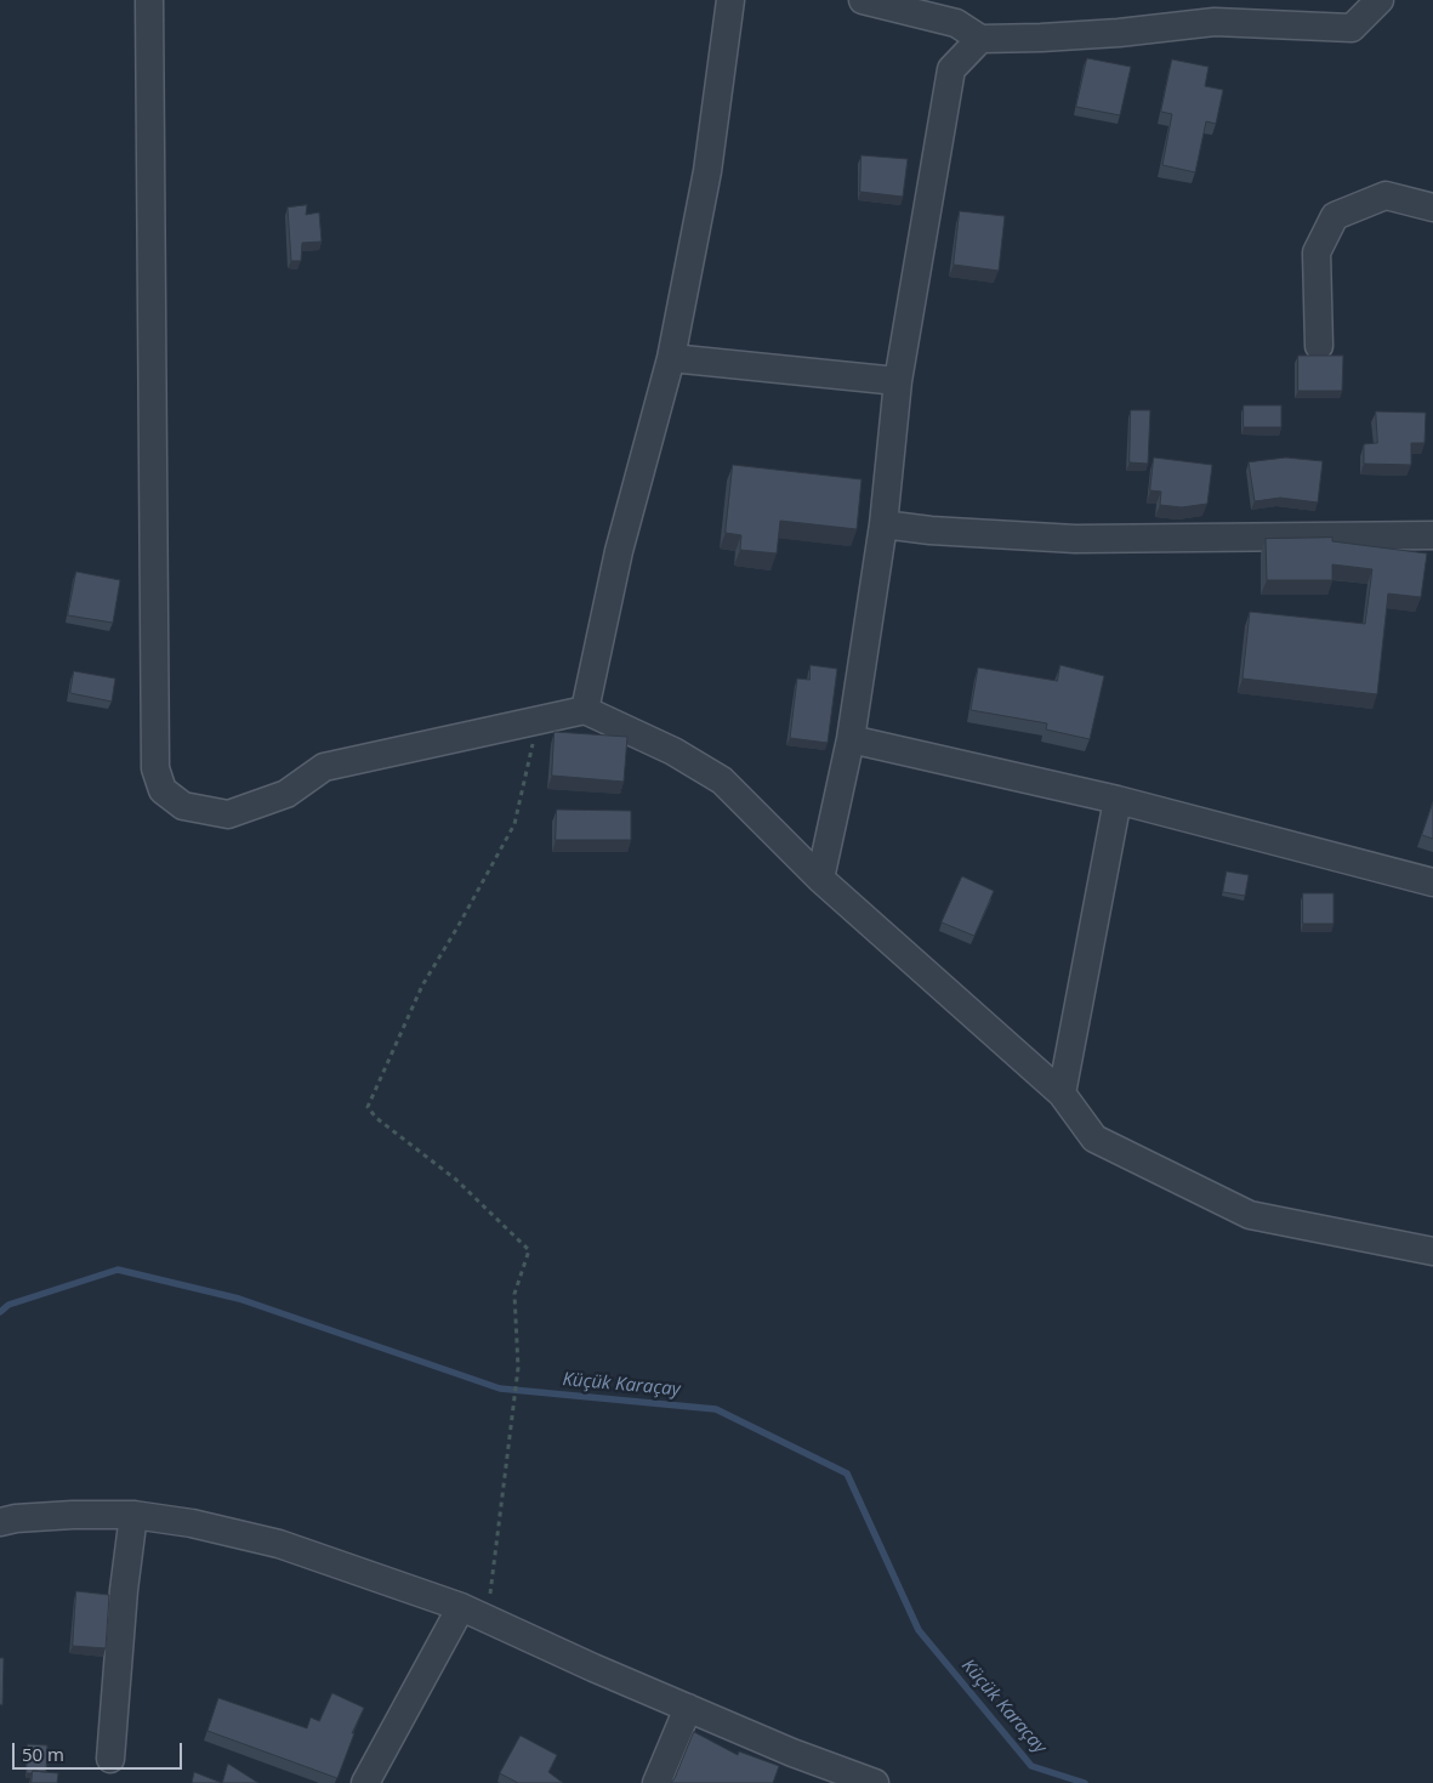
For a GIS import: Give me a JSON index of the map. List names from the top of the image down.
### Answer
{
  "water": ["Küçük Karaçay"],
  "scale_bar": "50 m"
}
